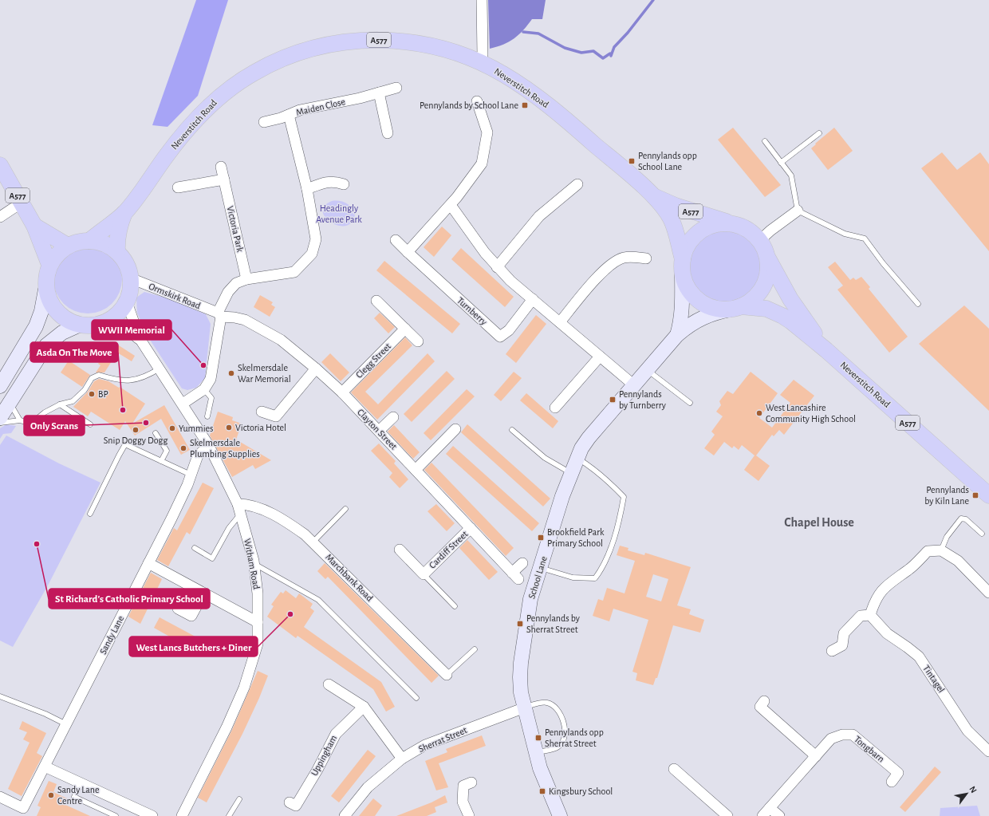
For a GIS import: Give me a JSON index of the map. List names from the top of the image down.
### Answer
{
  "streets": {
    "main road": ["A577", "Neverstitch Road"],
    "street": [
      "Maiden Close",
      "Victoria Park",
      "Ormskirk Road",
      "Turnberry",
      "Clegg Street",
      "Clayton Street",
      "Cardiff Street",
      "Witham Road",
      "Marchbank Road",
      "School Lane",
      "Sandy Lane",
      "Tintagel",
      "Sherrat Street",
      "Tongbarn",
      "Uppingham"
    ]
  },
  "crossings": [
    ["A577", "Neverstitch Road"],
    ["A577", "Ormskirk Road"],
    ["A577", "Witham Road"],
    ["A577", "School Lane"],
    ["Neverstitch Road", "Ormskirk Road"],
    ["Neverstitch Road", "Witham Road"],
    ["Neverstitch Road", "School Lane"],
    ["Ormskirk Road", "Clayton Street"],
    ["Ormskirk Road", "Witham Road"],
    ["Clegg Street", "Clayton Street"],
    ["Clayton Street", "Cardiff Street"],
    ["Witham Road", "Marchbank Road"],
    ["Witham Road", "Sandy Lane"],
    ["School Lane", "Sherrat Street"]
  ],
  "districts": ["Chapel House"],
  "parks": ["Headingly Avenue Park"],
  "places": {
    "transit": [
      "Pennylands by School Lane",
      "Pennylands opp School Lane",
      "Pennylands by Turnberry",
      "Pennylands by Kiln Lane",
      "Brookfield Park Primary School",
      "Pennylands by Sherrat Street",
      "Pennylands opp Sherrat Street",
      "Kingsbury School"
    ],
    "other": [
      "WWII Memorial",
      "Skelmersdale War Memorial",
      "BP",
      "Asda On The Move",
      "West Lancashire Community High School",
      "Only Scrans",
      "Victoria Hotel",
      "Yummies",
      "Snip Doggy Dogg",
      "Skelmersdale Plumbing Supplies",
      "St Richard's Catholic Primary School",
      "West Lancs Butchers + Diner",
      "Sandy Lane Centre"
    ]
  },
  "north": "top right"
}
